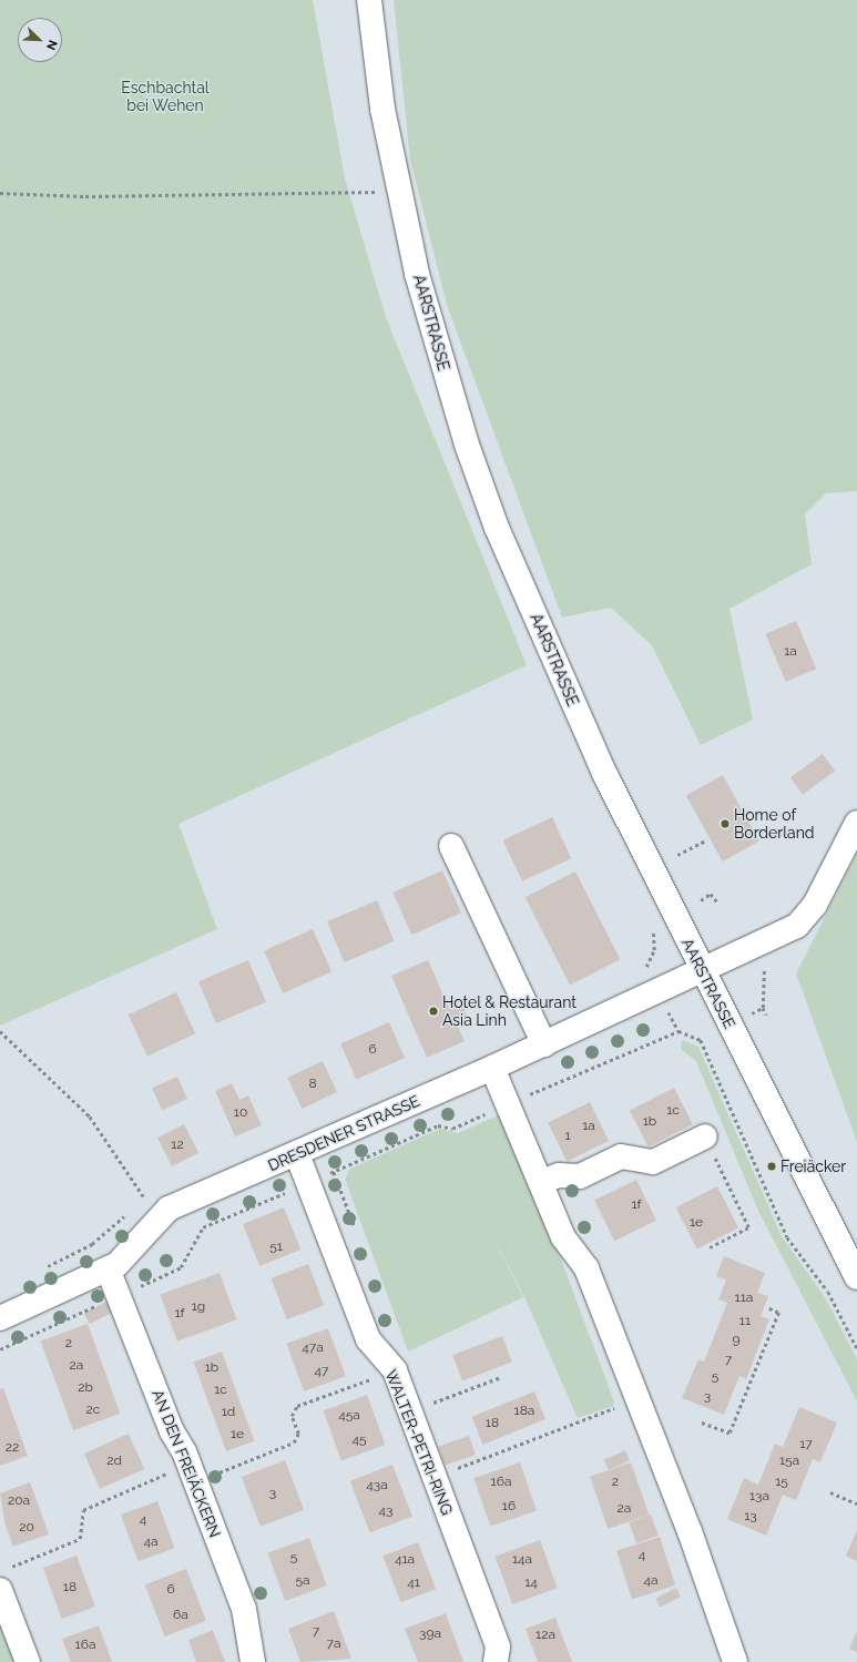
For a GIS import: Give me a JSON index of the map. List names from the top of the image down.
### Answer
{
  "streets": {
    "street": [
      "AARSTRASSE",
      "DRESDENER STRASSE",
      "WALTER-PETRI-RING",
      "AN DEN FREIÄCKERN"
    ]
  },
  "crossings": [
    ["AARSTRASSE", "DRESDENER STRASSE"],
    ["DRESDENER STRASSE", "WALTER-PETRI-RING"],
    ["DRESDENER STRASSE", "AN DEN FREIÄCKERN"]
  ],
  "parks": ["Eschbachtal bei Wehen"],
  "places": ["Home of Borderland", "Hotel & Restaurant Asia Linh", "Freiäcker"],
  "house_numbers": [
    "1a",
    "6",
    "8",
    "1c",
    "10",
    "1b",
    "1a",
    "1",
    "12",
    "1f",
    "1e",
    "51",
    "11a",
    "1g",
    "1f",
    "11",
    "9",
    "2",
    "47a",
    "7",
    "2a",
    "1b",
    "47",
    "5",
    "2b",
    "1c",
    "3",
    "2c",
    "18a",
    "1d",
    "45a",
    "18",
    "1e",
    "45",
    "17",
    "22",
    "2d",
    "15a",
    "16a",
    "2",
    "15",
    "43a",
    "3",
    "13a",
    "20a",
    "16",
    "2a",
    "43",
    "13",
    "4",
    "20",
    "4a",
    "4",
    "5",
    "41a",
    "14a",
    "5a",
    "4a",
    "41",
    "14",
    "18",
    "6",
    "6a",
    "7",
    "39a",
    "12a",
    "7a",
    "16a"
  ],
  "north": "bottom right"
}
